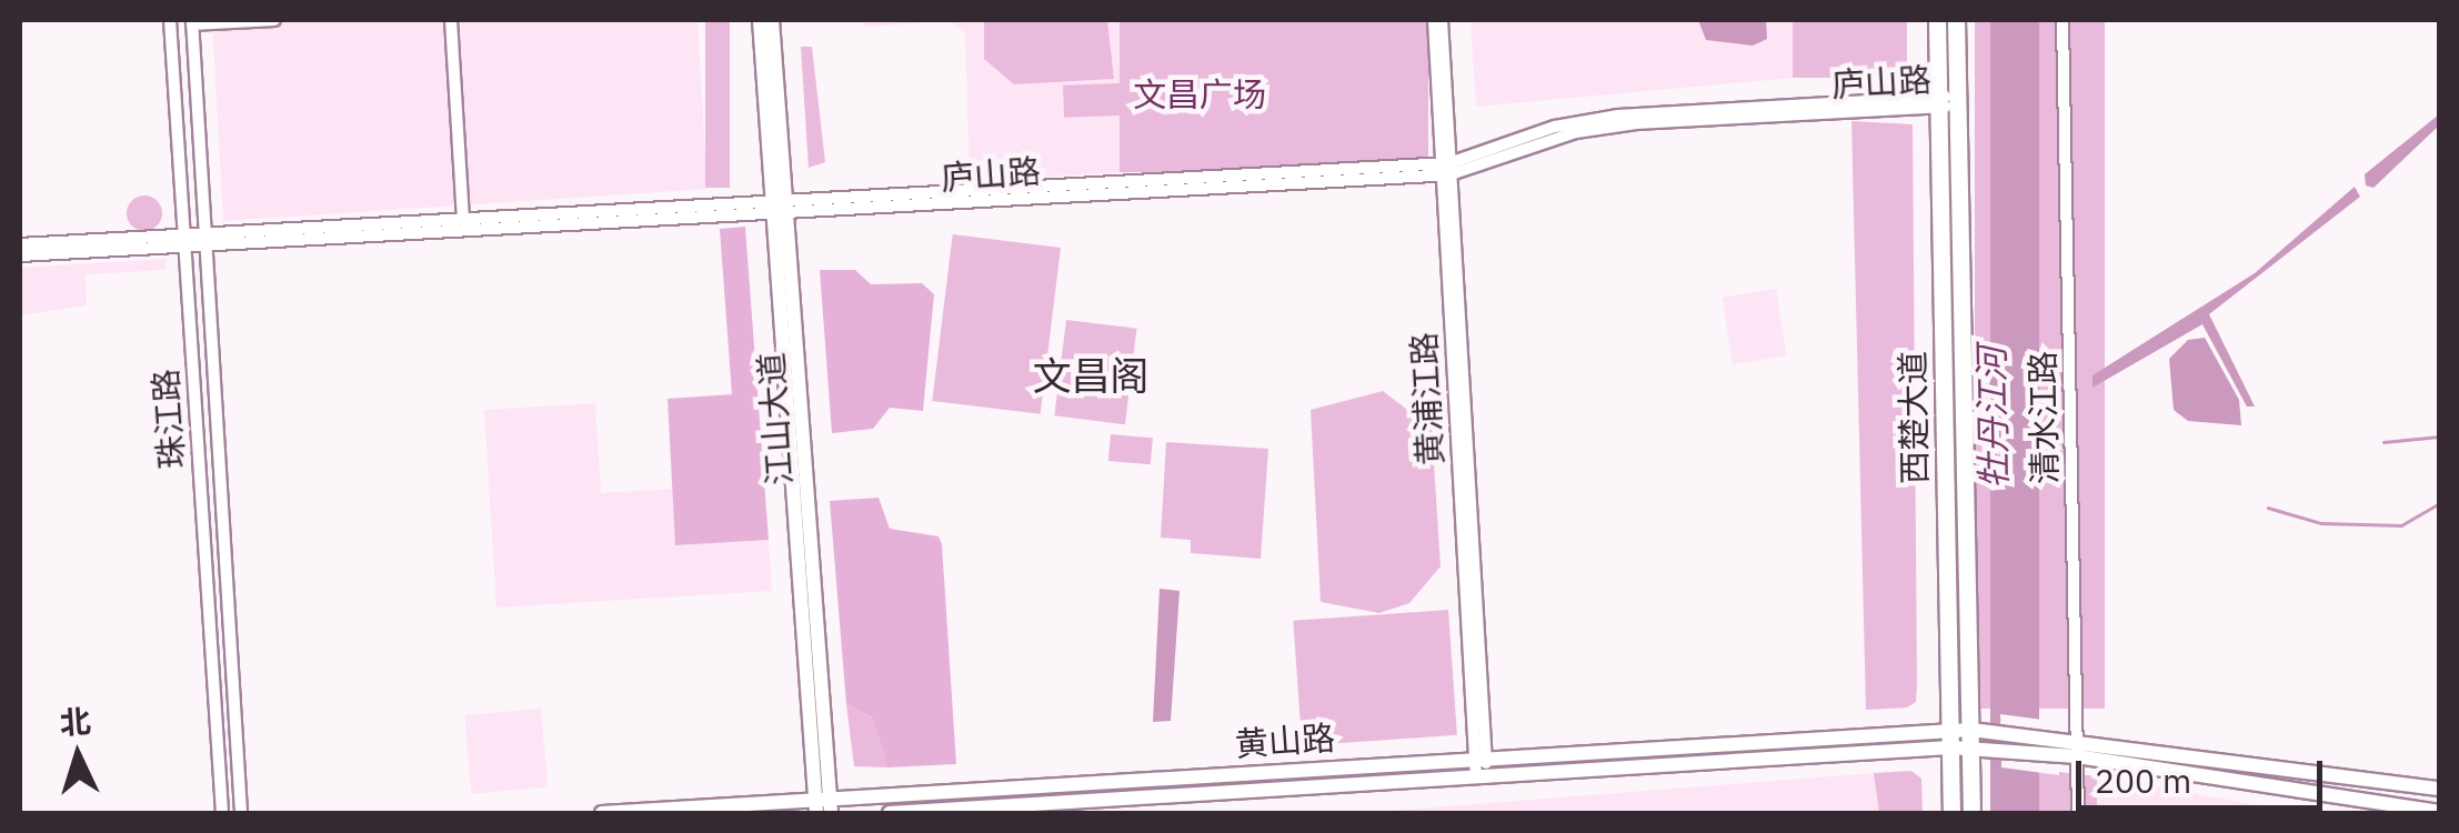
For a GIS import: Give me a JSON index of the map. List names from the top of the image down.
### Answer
{
  "streets": {
    "highway": ["西楚大道"],
    "main road": ["江山大道", "黄山路"],
    "street": [
      "庐山路",
      "黄浦江路",
      "清水江路",
      "珠江路"
    ]
  },
  "crossings": [
    ["庐山路", "黄浦江路"],
    ["庐山路", "西楚大道"],
    ["庐山路", "珠江路"],
    ["庐山路", "江山大道"],
    ["黄浦江路", "黄山路"],
    ["西楚大道", "黄山路"],
    ["江山大道", "黄山路"]
  ],
  "districts": ["文昌阁"],
  "water": ["牡丹江河"],
  "parks": ["文昌广场"],
  "scale_bar": "200 m",
  "north": "top"
}
